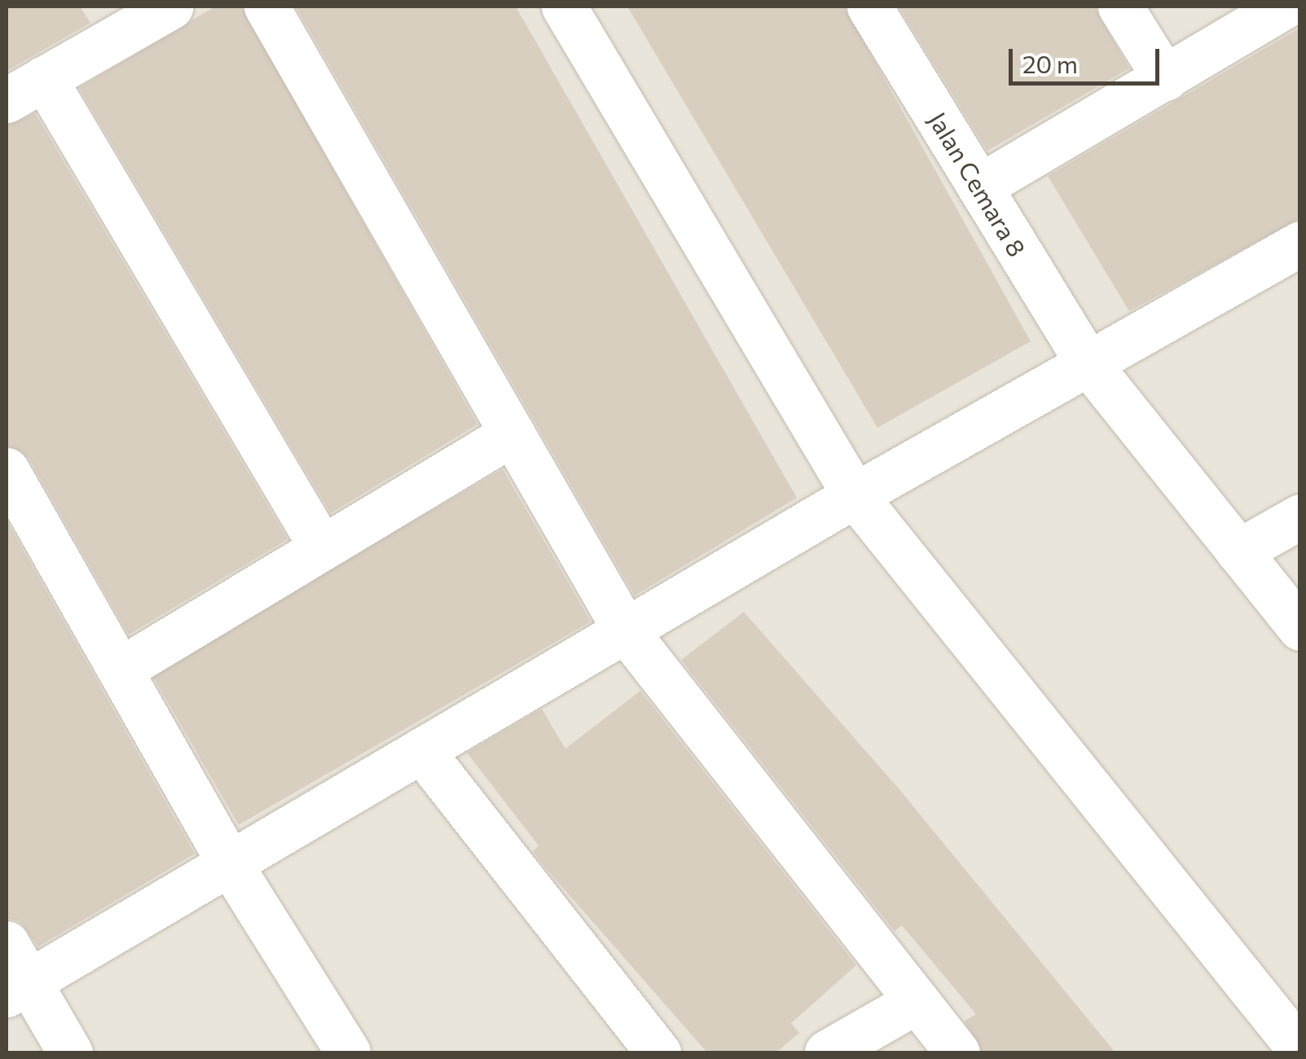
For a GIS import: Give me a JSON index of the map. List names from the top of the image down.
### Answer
{
  "streets": {
    "street": ["Jalan Cemara 8"]
  },
  "scale_bar": "20 m"
}
